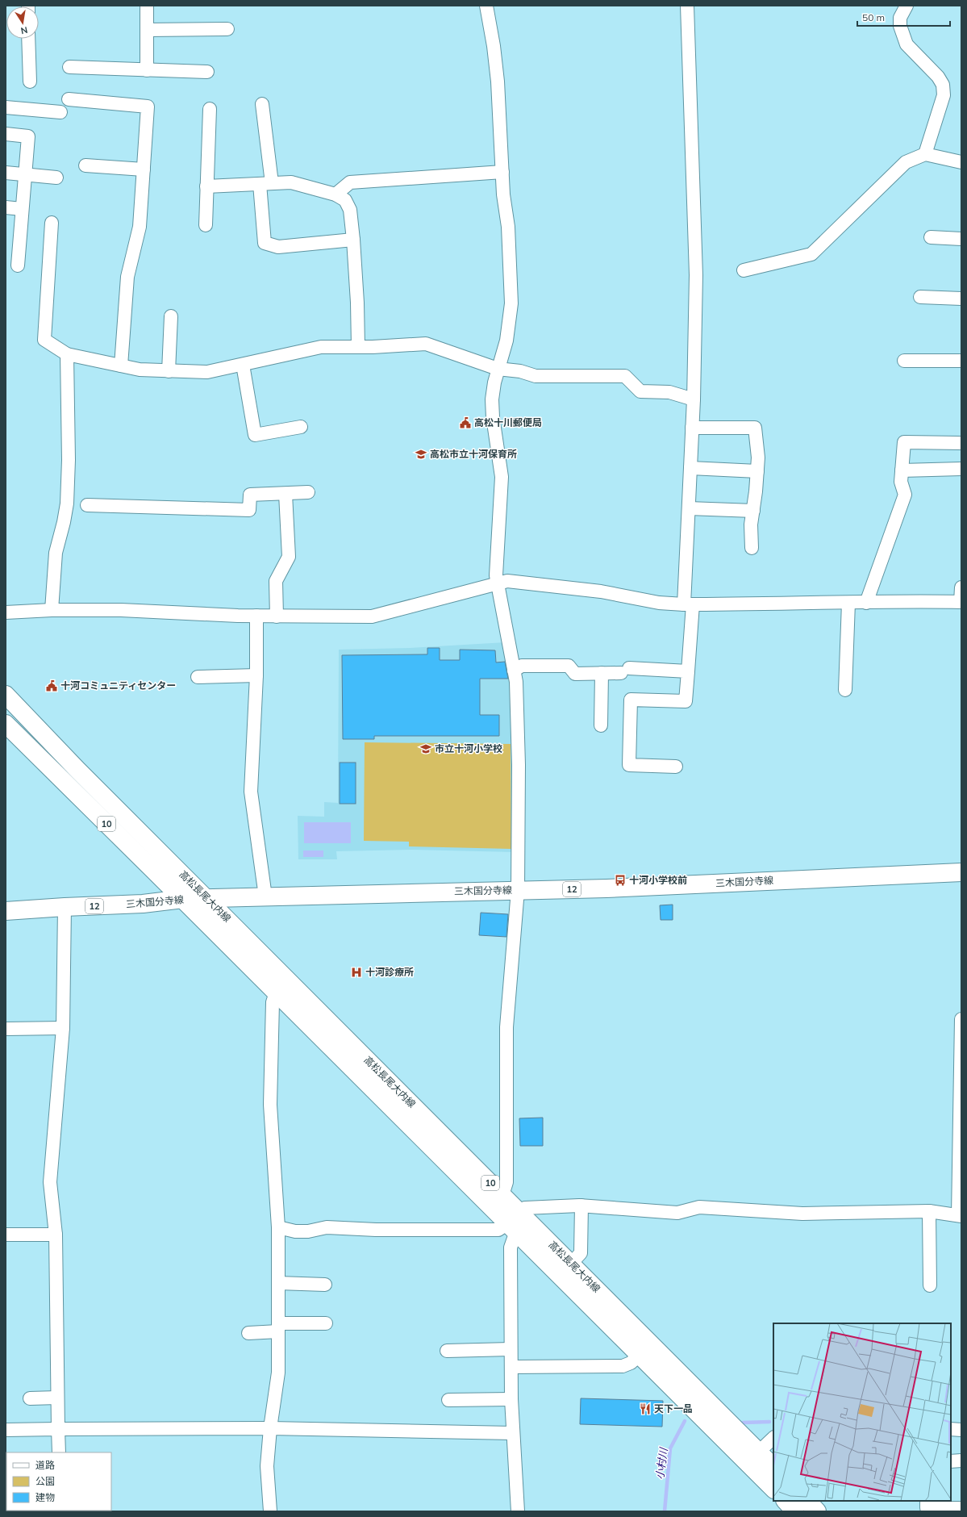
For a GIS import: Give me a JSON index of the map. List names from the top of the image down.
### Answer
{
  "streets": {
    "main road": [
      "10",
      "三木国分寺線",
      "12",
      "高松長尾大内線"
    ]
  },
  "crossings": [
    ["三木国分寺線", "高松長尾大内線"]
  ],
  "water": ["小村川"],
  "places": {
    "public building": ["高松十川郵便局", "十河コミュニティセンター"],
    "school or university": ["高松市立十河保育所", "市立十河小学校"],
    "bus stop": ["十河小学校前"],
    "hospital": ["十河診療所"],
    "restaurant": ["天下一品"]
  },
  "legend": ["道路", "公園", "建物"],
  "scale_bar": "50 m",
  "north": "bottom"
}
